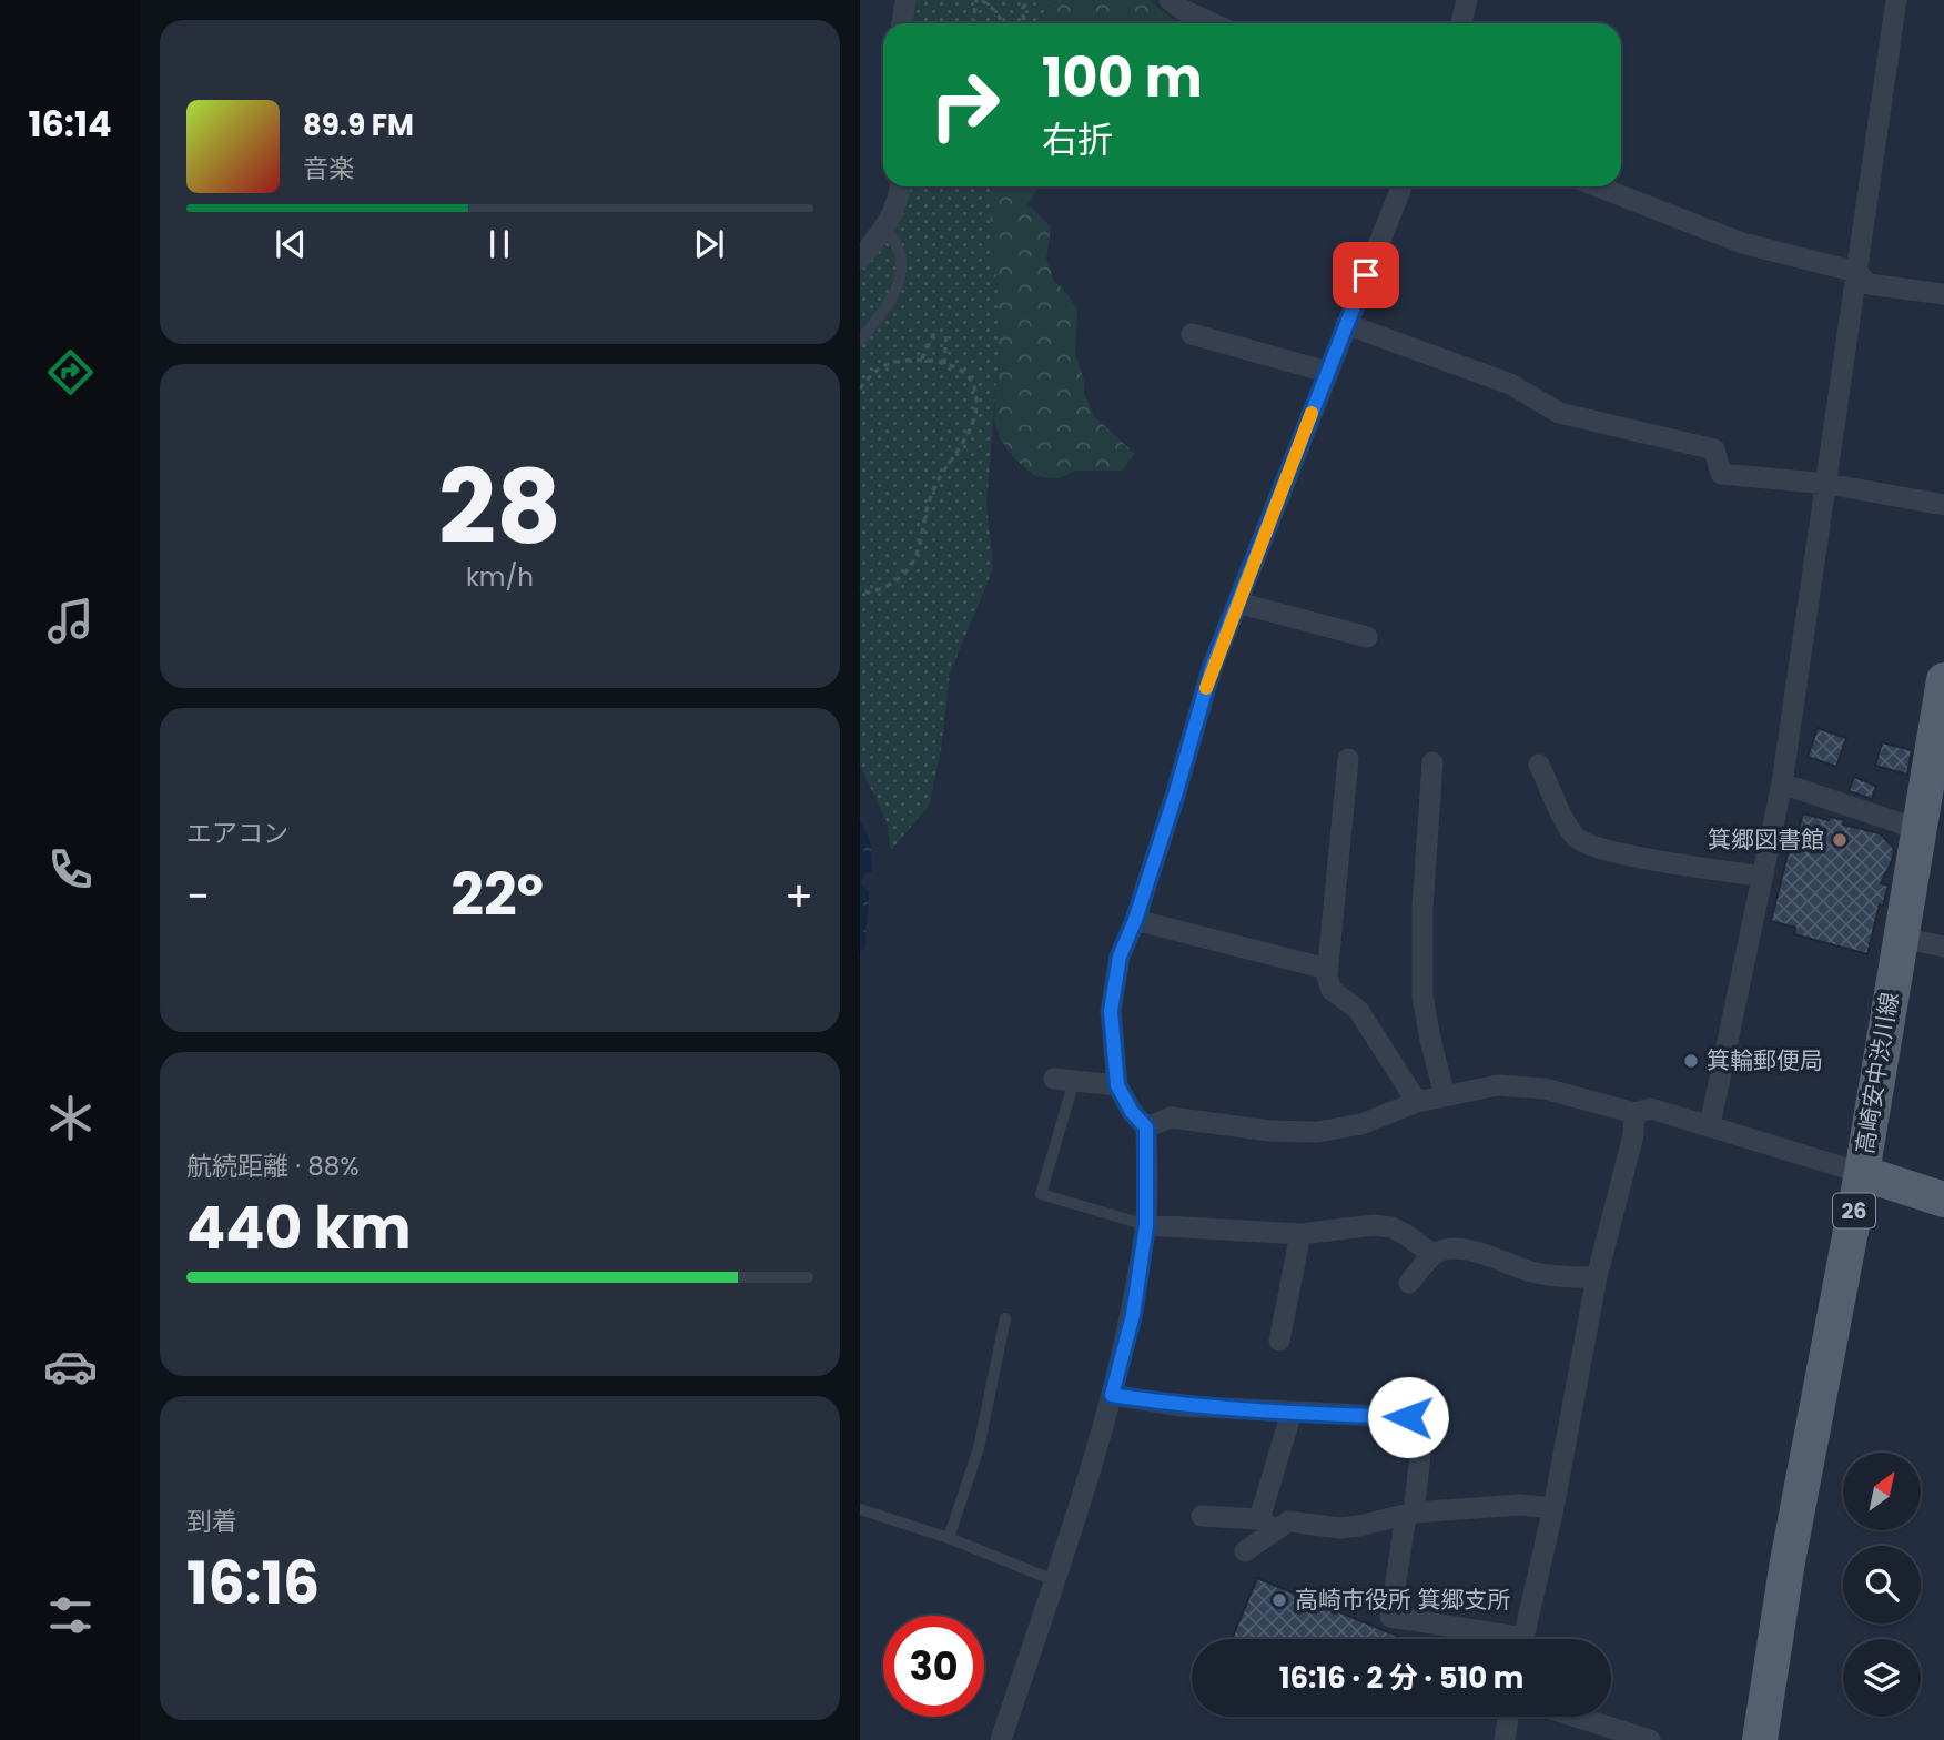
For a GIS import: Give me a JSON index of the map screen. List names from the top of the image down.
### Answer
{
  "streets": {
    "main road": ["高崎安中渋川線", "26"]
  },
  "places": ["箕郷図書館", "箕輪郵便局", "高崎市役所 箕郷支所"],
  "north": "top right",
  "page": {
    "tabs": "16:14",
    "turn": ["100 m", "右折"],
    "song": ["89.9 FM", "音楽"],
    "tile": [
      ["28", "km/h"],
      "エアコン",
      ["航続距離 · 88%", "440 km"],
      ["到着", "16:16"]
    ],
    "heat": ["−", "22°", "+"],
    "limit": "30",
    "trip": "16:16 · 2 分 · 510 m"
  }
}
